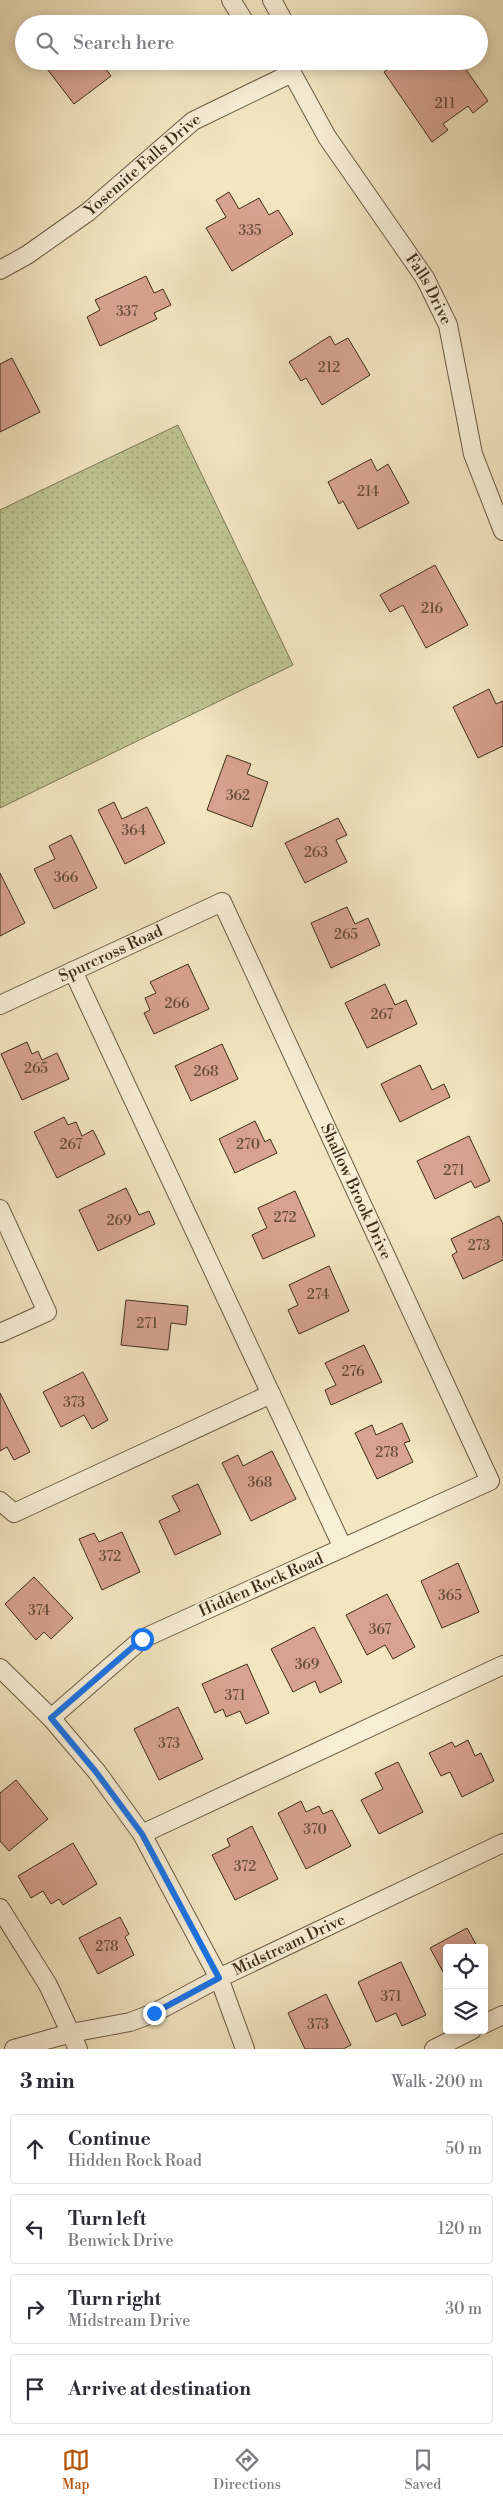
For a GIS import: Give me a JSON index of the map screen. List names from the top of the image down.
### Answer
{
  "streets": {
    "street": [
      "Yosemite Falls Drive",
      "Falls Drive",
      "Spurcross Road",
      "Shallow Brook Drive",
      "Hidden Rock Road",
      "Midstream Drive"
    ]
  },
  "crossings": [
    ["Spurcross Road", "Shallow Brook Drive"],
    ["Shallow Brook Drive", "Hidden Rock Road"]
  ],
  "house_numbers": [
    "211",
    "335",
    "337",
    "212",
    "214",
    "216",
    "362",
    "364",
    "263",
    "366",
    "265",
    "266",
    "267",
    "265",
    "268",
    "267",
    "270",
    "271",
    "272",
    "269",
    "273",
    "274",
    "271",
    "276",
    "373",
    "278",
    "368",
    "372",
    "365",
    "374",
    "367",
    "369",
    "371",
    "373",
    "370",
    "372",
    "278",
    "371",
    "373"
  ],
  "page": {
    "search": "Search here",
    "heading": ["3 min", "Walk · 200 m"],
    "list": [
      ["Continue", "Hidden Rock Road", "50 m"],
      ["Turn left", "Benwick Drive", "120 m"],
      ["Turn right", "Midstream Drive", "30 m"],
      "Arrive at destination"
    ],
    "nav": ["Map", "Directions", "Saved"]
  }
}
